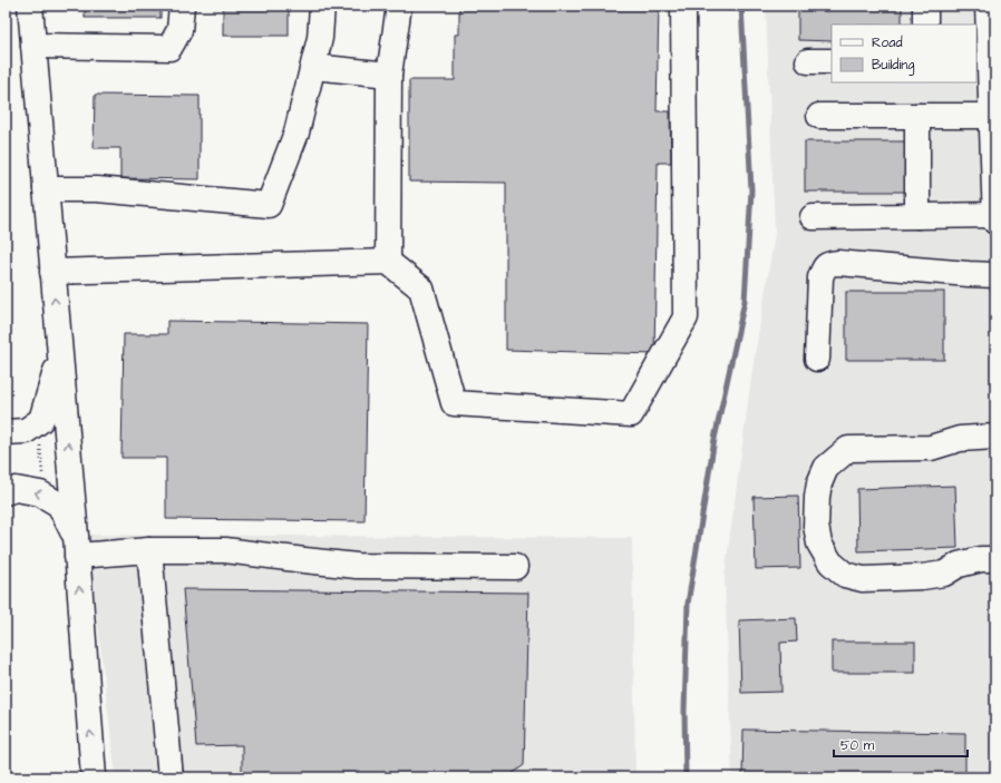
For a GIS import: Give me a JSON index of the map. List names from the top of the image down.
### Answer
{
  "legend": ["Road", "Building"],
  "scale_bar": "50 m"
}
